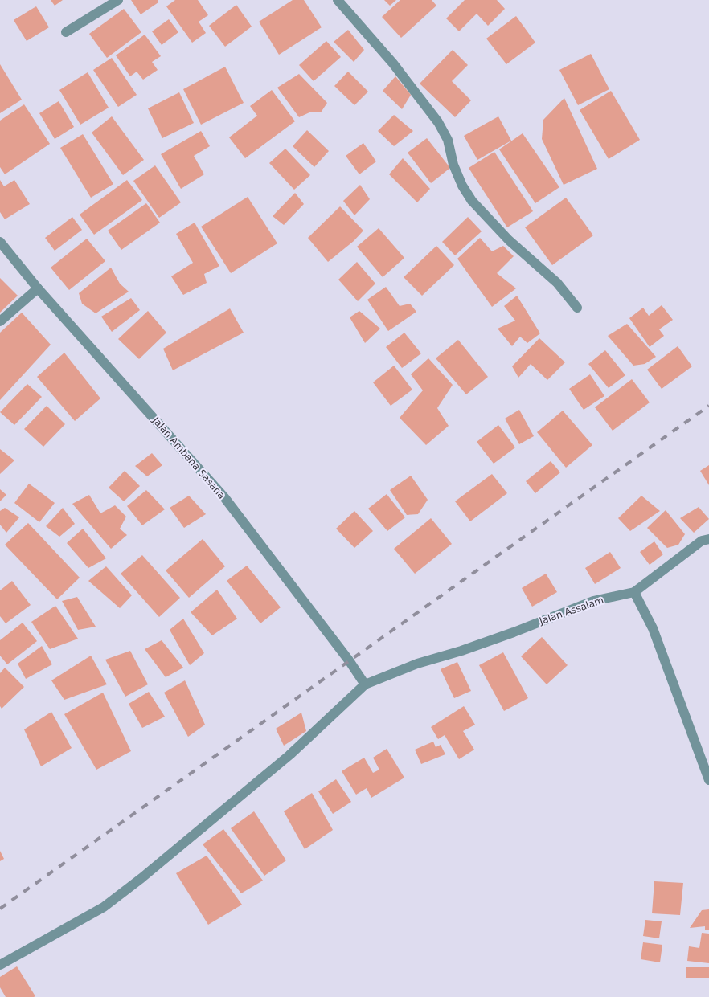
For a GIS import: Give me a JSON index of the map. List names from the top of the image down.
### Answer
{
  "streets": {
    "street": ["Jalan Ambana Sasana", "Jalan Assalam"]
  },
  "crossings": [
    ["Jalan Ambana Sasana", "Jalan Assalam"]
  ]
}
